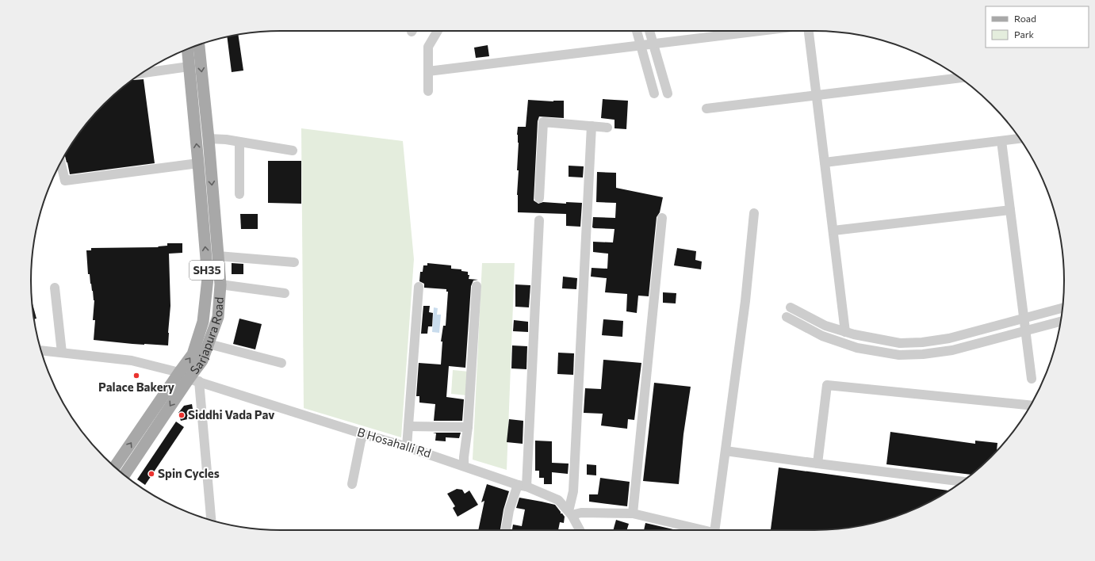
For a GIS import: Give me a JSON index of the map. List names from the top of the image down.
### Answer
{
  "streets": {
    "main road": ["SH35", "Sarjapura Road"],
    "street": ["B Hosahalli Rd"]
  },
  "crossings": [
    ["Sarjapura Road", "B Hosahalli Rd"]
  ],
  "places": ["Palace Bakery", "Siddhi Vada Pav", "Spin Cycles"],
  "legend": ["Road", "Park"]
}
